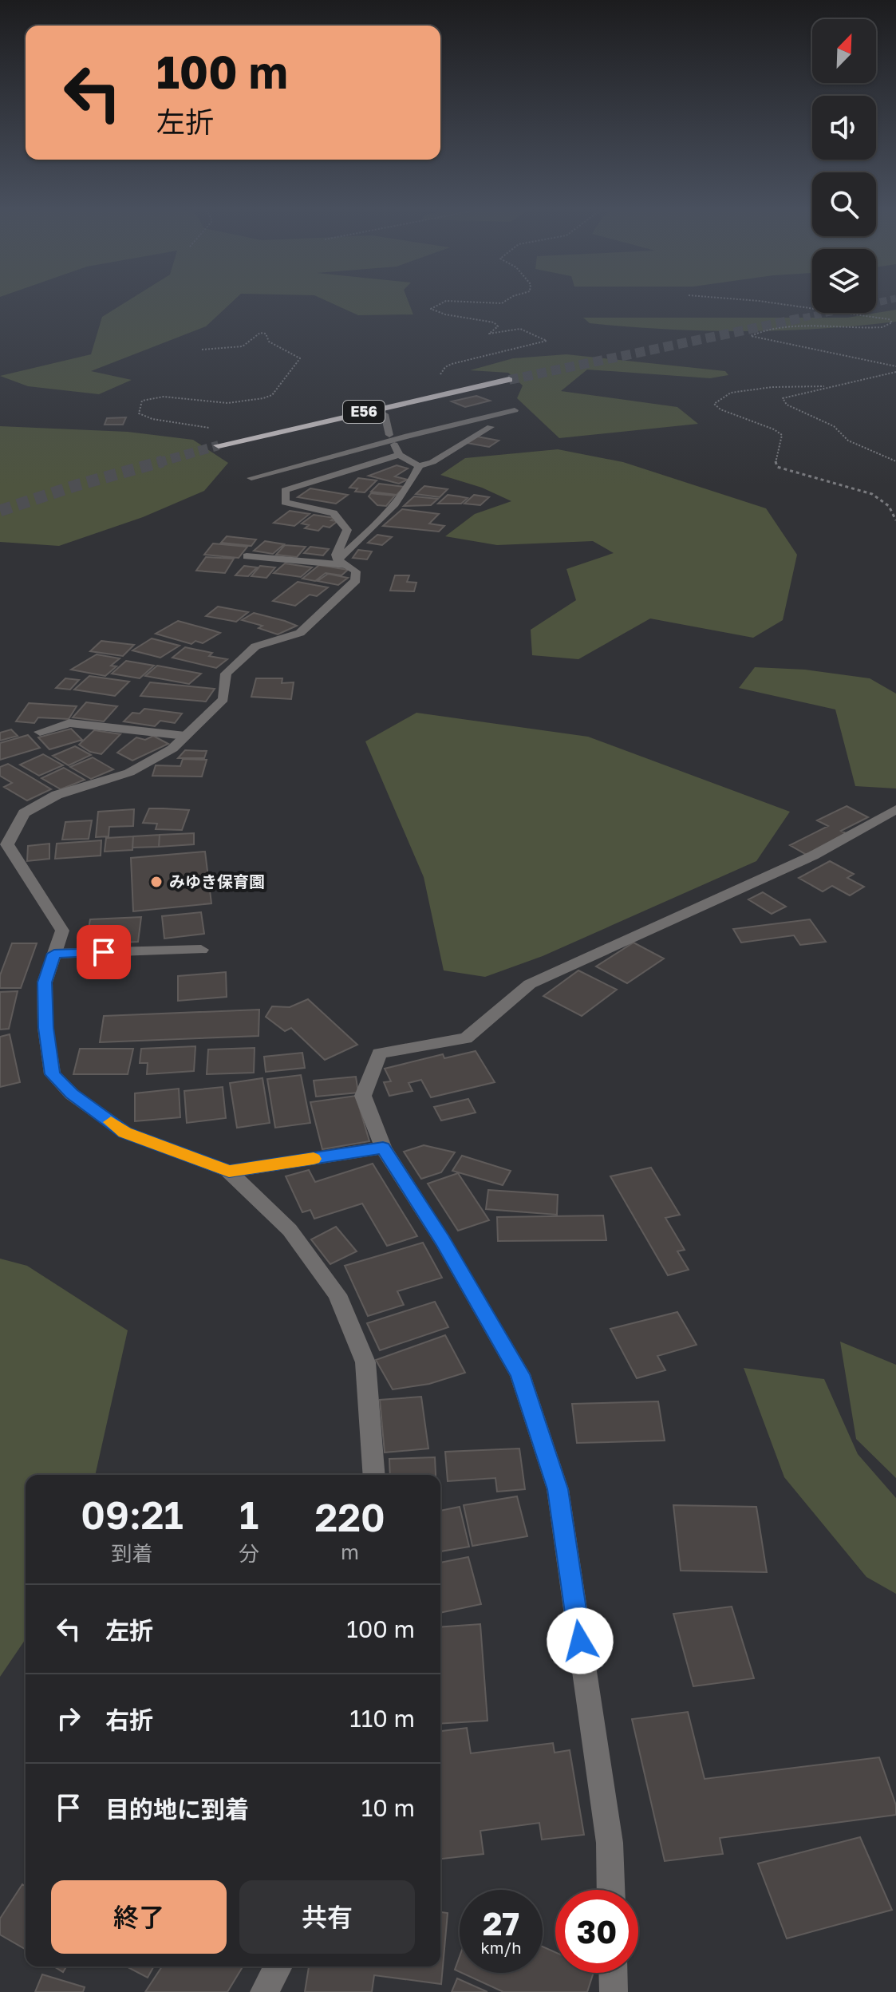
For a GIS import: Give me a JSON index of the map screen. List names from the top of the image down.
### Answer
{
  "streets": {
    "highway": ["E56"]
  },
  "places": ["みゆき保育園"],
  "north": "top right",
  "page": {
    "turn": ["100 m", "左折"],
    "eta": [
      "09:21",
      "到着",
      "1",
      "分",
      "220",
      "m"
    ],
    "list": [
      {
        "name": "左折",
        "value": "100 m"
      },
      {
        "name": "右折",
        "value": "110 m"
      },
      {
        "name": "目的地に到着",
        "value": "10 m"
      }
    ],
    "buttons": ["終了", "共有"],
    "speed": "27 km/h",
    "limit": "30"
  }
}
